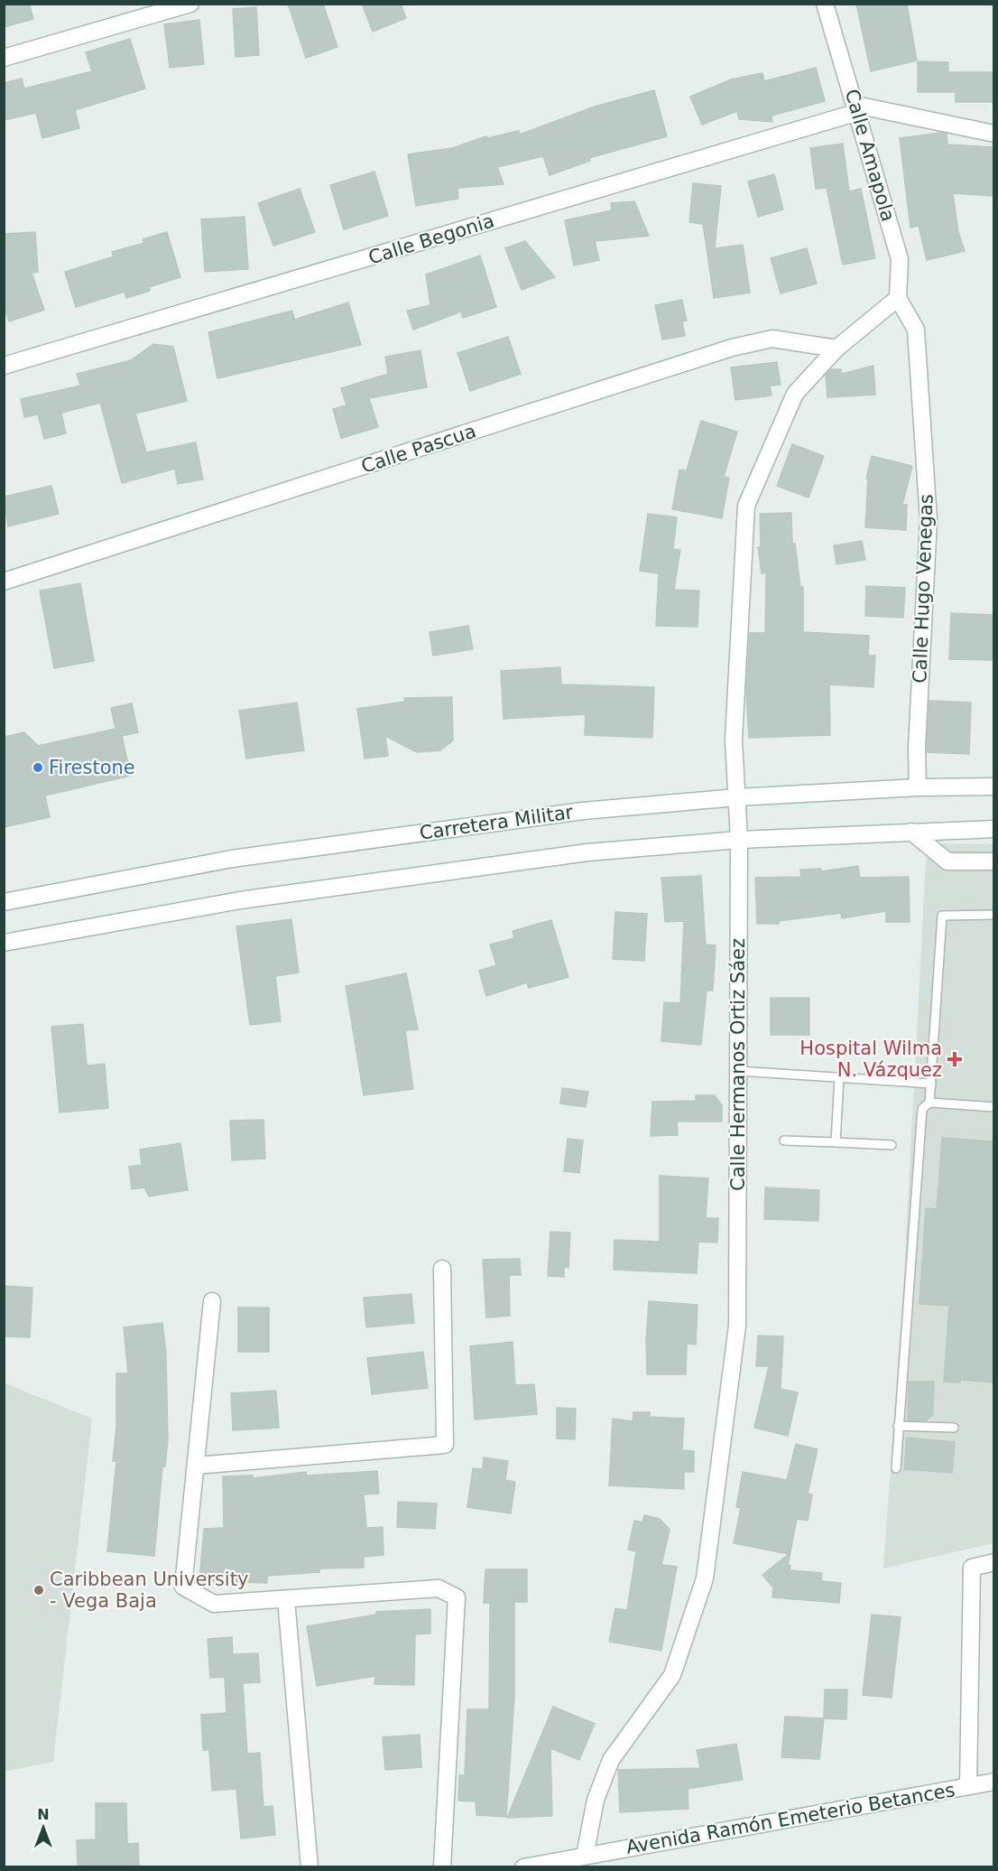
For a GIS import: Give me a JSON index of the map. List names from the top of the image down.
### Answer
{
  "streets": {
    "street": [
      "Calle Amapola",
      "Calle Begonia",
      "Calle Pascua",
      "Calle Hugo Venegas",
      "Carretera Militar",
      "Calle Hermanos Ortiz Sáez",
      "Avenida Ramón Emeterio Betances"
    ]
  },
  "crossings": [
    ["Calle Amapola", "Calle Begonia"],
    ["Calle Amapola", "Calle Hugo Venegas"],
    ["Calle Amapola", "Calle Hermanos Ortiz Sáez"],
    ["Calle Pascua", "Calle Hermanos Ortiz Sáez"],
    ["Calle Hugo Venegas", "Carretera Militar"],
    ["Calle Hugo Venegas", "Calle Hermanos Ortiz Sáez"],
    ["Carretera Militar", "Calle Hermanos Ortiz Sáez"],
    ["Calle Hermanos Ortiz Sáez", "Avenida Ramón Emeterio Betances"]
  ],
  "places": {
    "other": ["Firestone", "Caribbean University - Vega Baja"],
    "health": ["Hospital Wilma N. Vázquez"]
  },
  "north": "top"
}
